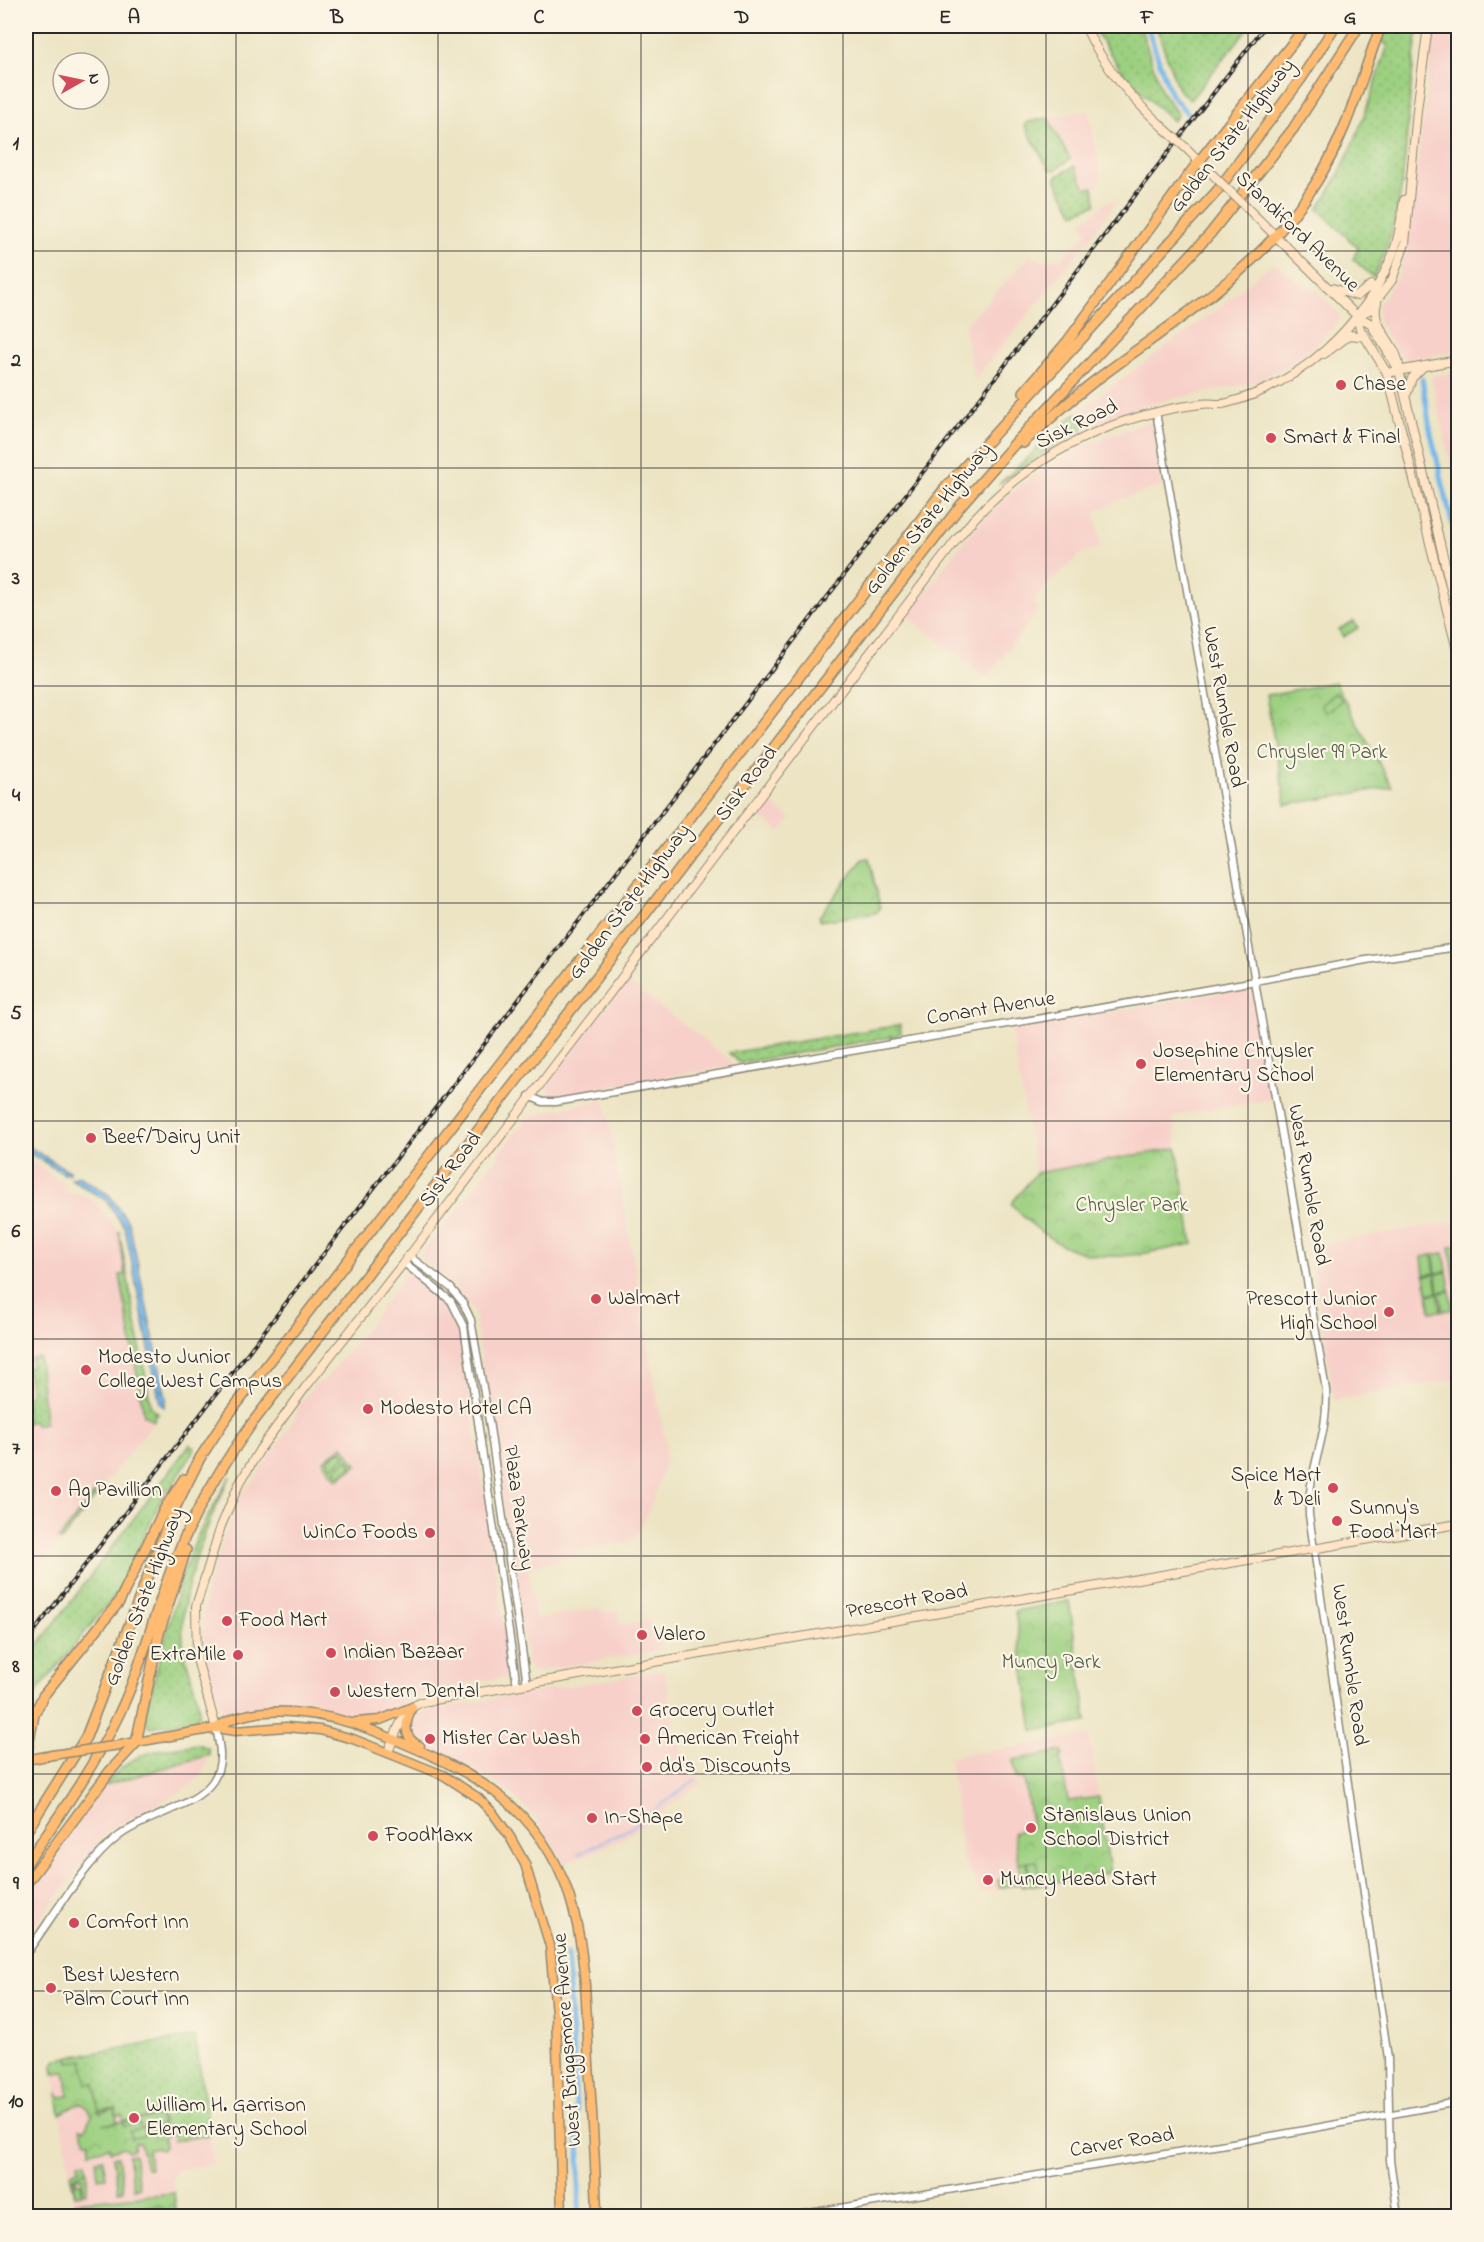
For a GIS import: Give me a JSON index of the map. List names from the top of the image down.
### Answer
{
  "streets": {
    "highway": ["Golden State Highway"],
    "main road": [
      "Standiford Avenue",
      "Sisk Road",
      "Prescott Road",
      "West Briggsmore Avenue"
    ],
    "street": [
      "West Rumble Road",
      "Conant Avenue",
      "Plaza Parkway",
      "Carver Road"
    ]
  },
  "crossings": [
    ["Standiford Avenue", "Sisk Road"],
    ["Sisk Road", "West Rumble Road"],
    ["Sisk Road", "Conant Avenue"],
    ["Sisk Road", "Plaza Parkway"],
    ["Sisk Road", "West Briggsmore Avenue"],
    ["West Rumble Road", "Conant Avenue"],
    ["West Rumble Road", "Prescott Road"],
    ["West Rumble Road", "Carver Road"],
    ["Plaza Parkway", "Prescott Road"]
  ],
  "parks": ["Chrysler 99 Park", "Chrysler Park", "Muncy Park"],
  "places": [
    "Chase",
    "Smart & Final",
    "Josephine Chrysler Elementary School",
    "Beef/Dairy Unit",
    "Walmart",
    "Prescott Junior High School",
    "Modesto Junior College West Campus",
    "Modesto Hotel CA",
    "Spice Mart & Deli",
    "Ag Pavillion",
    "Sunny's Food Mart",
    "WinCo Foods",
    "Food Mart",
    "Valero",
    "Indian Bazaar",
    "ExtraMile",
    "Western Dental",
    "Grocery Outlet",
    "Mister Car Wash",
    "American Freight",
    "dd's Discounts",
    "In-Shape",
    "Stanislaus Union School District",
    "FoodMaxx",
    "Muncy Head Start",
    "Comfort Inn",
    "Best Western Palm Court Inn",
    "William H. Garrison Elementary School"
  ],
  "north": "right",
  "grid": {
    "columns": [
      "A",
      "B",
      "C",
      "D",
      "E",
      "F",
      "G"
    ],
    "rows": [
      "1",
      "2",
      "3",
      "4",
      "5",
      "6",
      "7",
      "8",
      "9",
      "10"
    ]
  }
}
